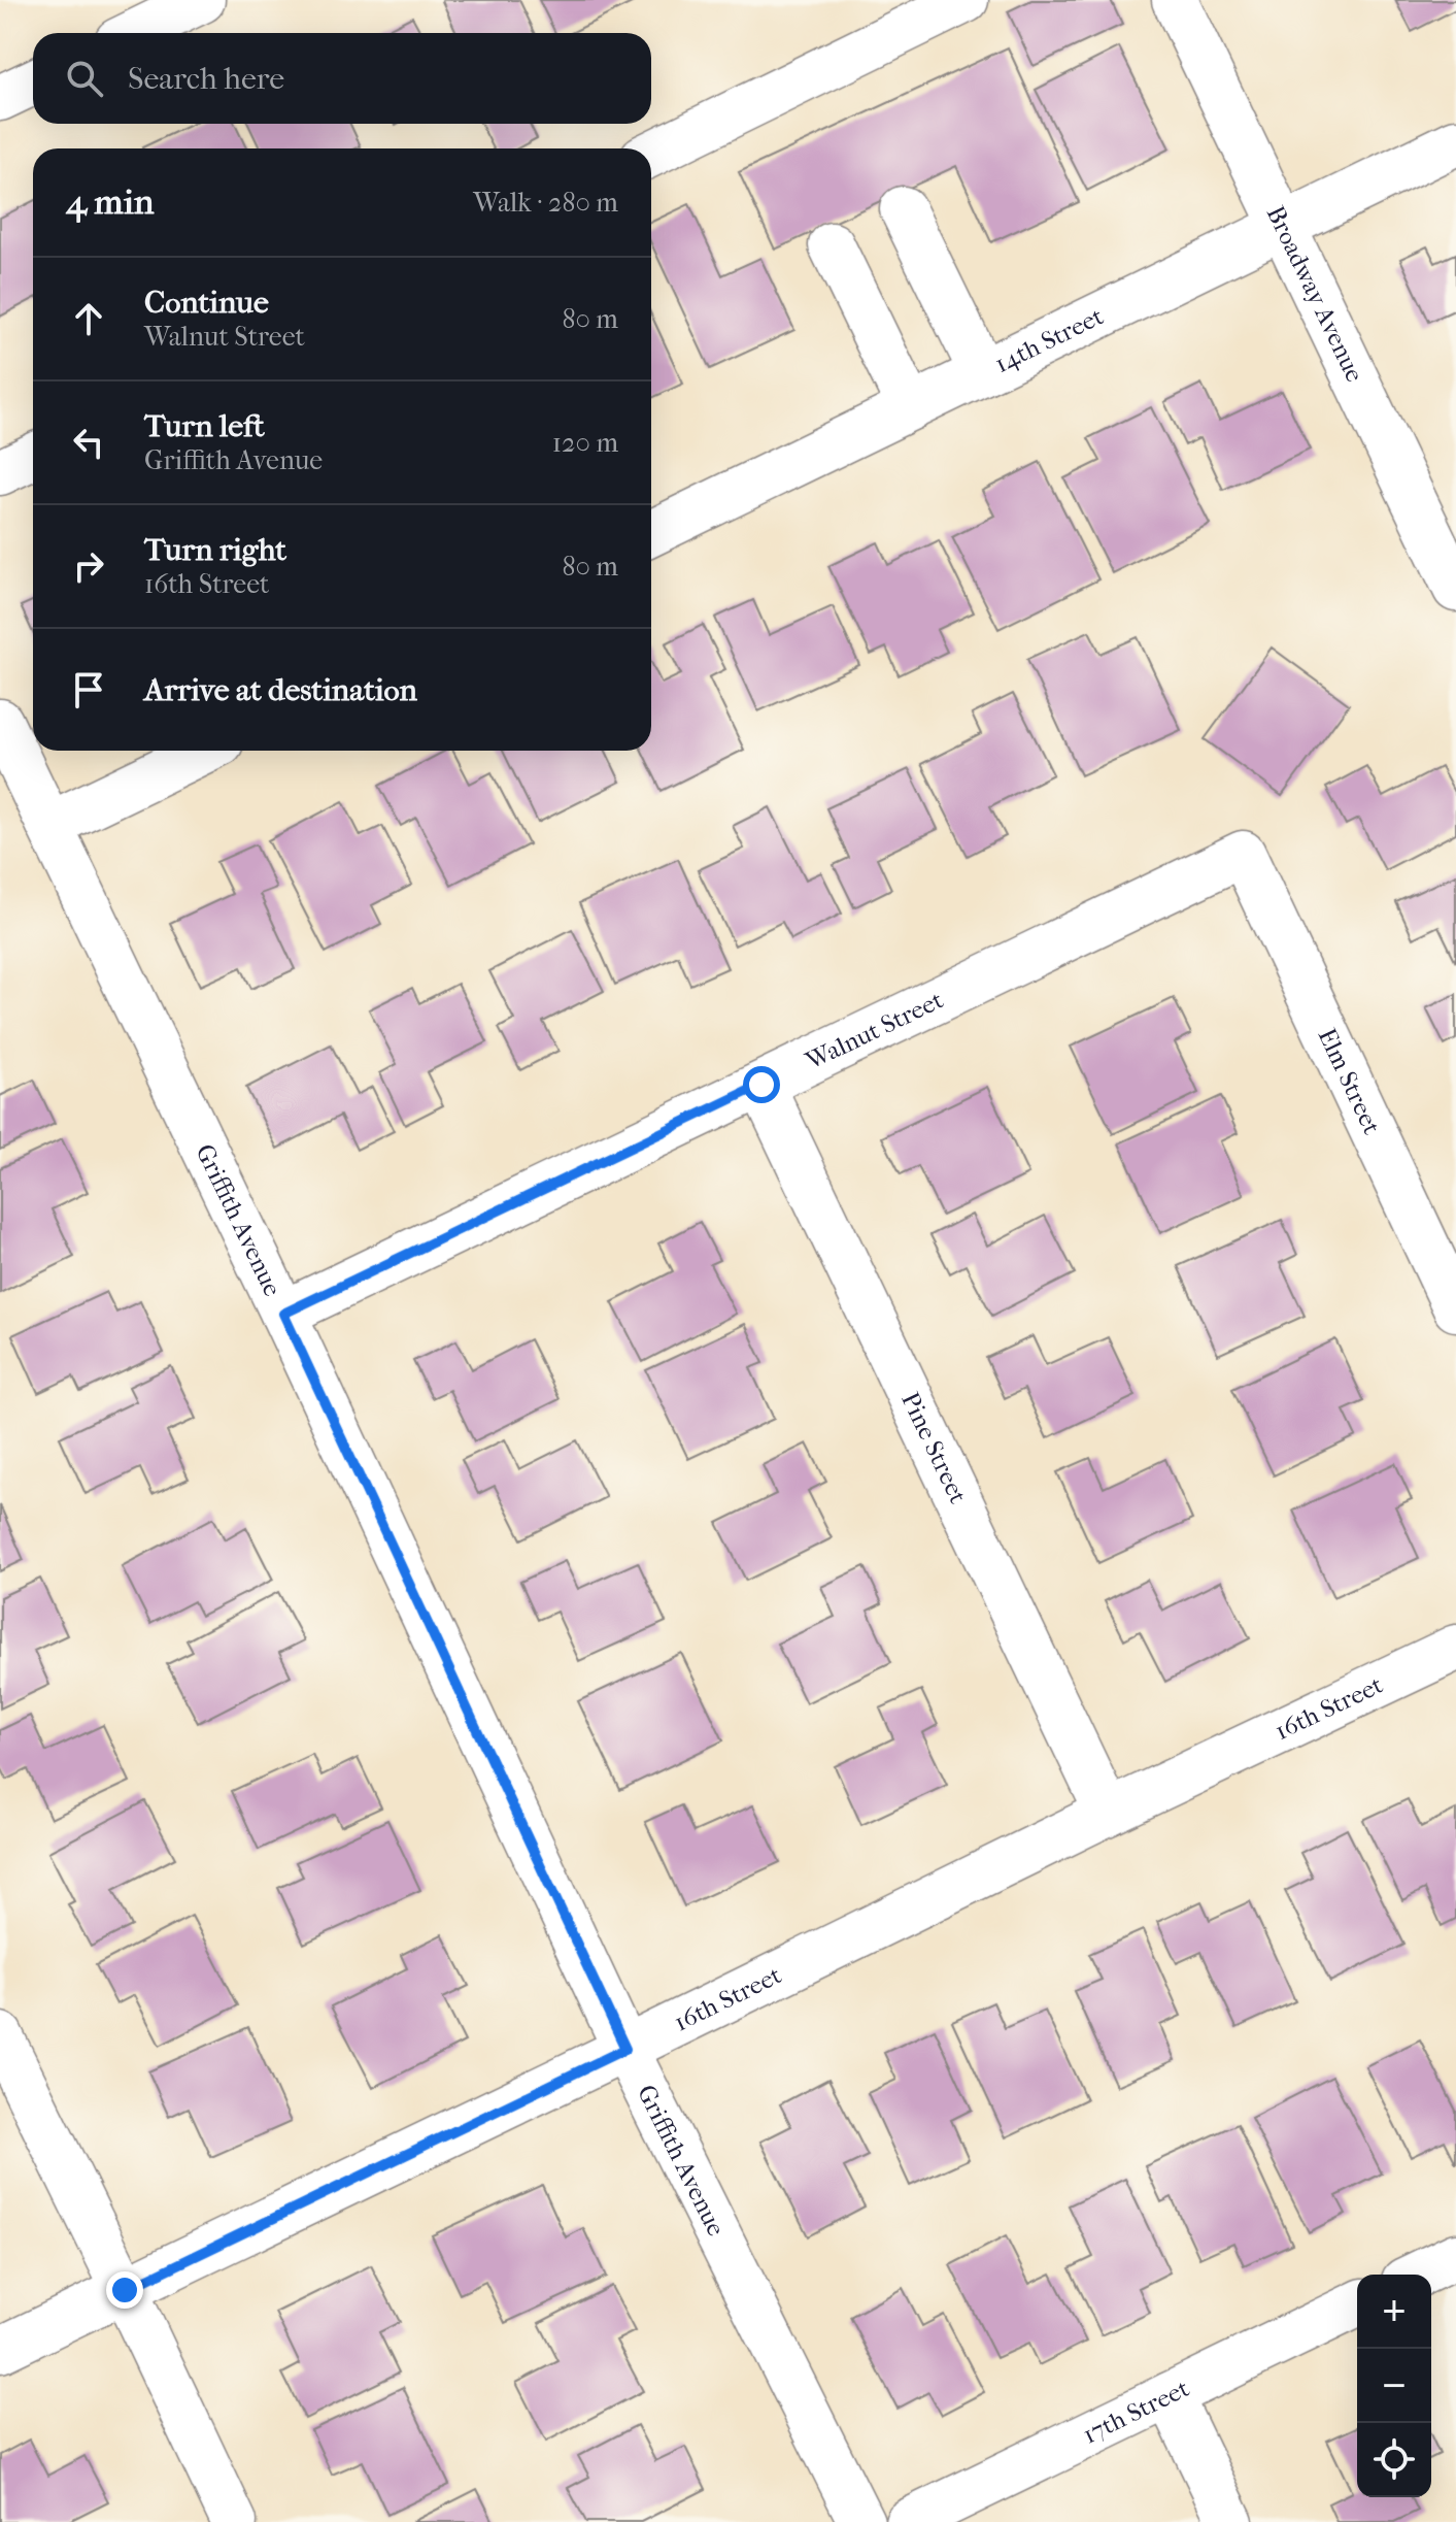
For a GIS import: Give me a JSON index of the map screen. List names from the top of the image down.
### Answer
{
  "streets": {
    "street": [
      "Broadway Avenue",
      "14th Street",
      "Walnut Street",
      "Elm Street",
      "Griffith Avenue",
      "Pine Street",
      "16th Street",
      "17th Street"
    ]
  },
  "crossings": [
    ["Broadway Avenue", "14th Street"],
    ["Walnut Street", "Elm Street"],
    ["Walnut Street", "Griffith Avenue"],
    ["Walnut Street", "Pine Street"],
    ["Griffith Avenue", "16th Street"],
    ["Pine Street", "16th Street"]
  ],
  "page": {
    "search": "Search here",
    "heading": ["4 min", "Walk · 280 m"],
    "list": [
      ["Continue", "Walnut Street", "80 m"],
      ["Turn left", "Griffith Avenue", "120 m"],
      ["Turn right", "16th Street", "80 m"],
      "Arrive at destination"
    ],
    "map_buttons": ["+", "−"]
  }
}
